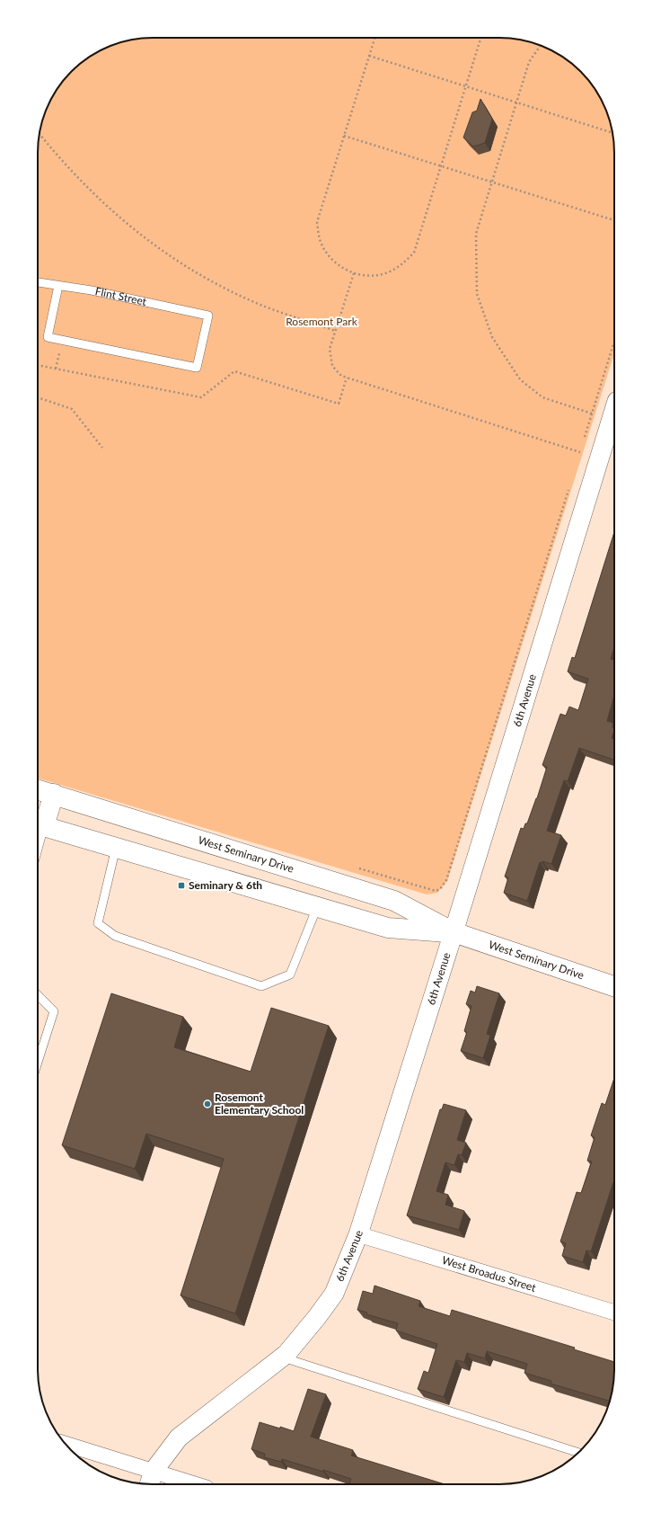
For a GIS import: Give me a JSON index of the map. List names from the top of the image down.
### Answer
{
  "streets": {
    "main road": ["West Seminary Drive"],
    "street": ["6th Avenue", "West Broadus Street"],
    "lane": ["Flint Street"]
  },
  "crossings": [
    ["6th Avenue", "West Seminary Drive"],
    ["6th Avenue", "West Broadus Street"]
  ],
  "parks": ["Rosemont Park"],
  "places": {
    "transit": ["Seminary & 6th"],
    "other": ["Rosemont Elementary School"]
  }
}
